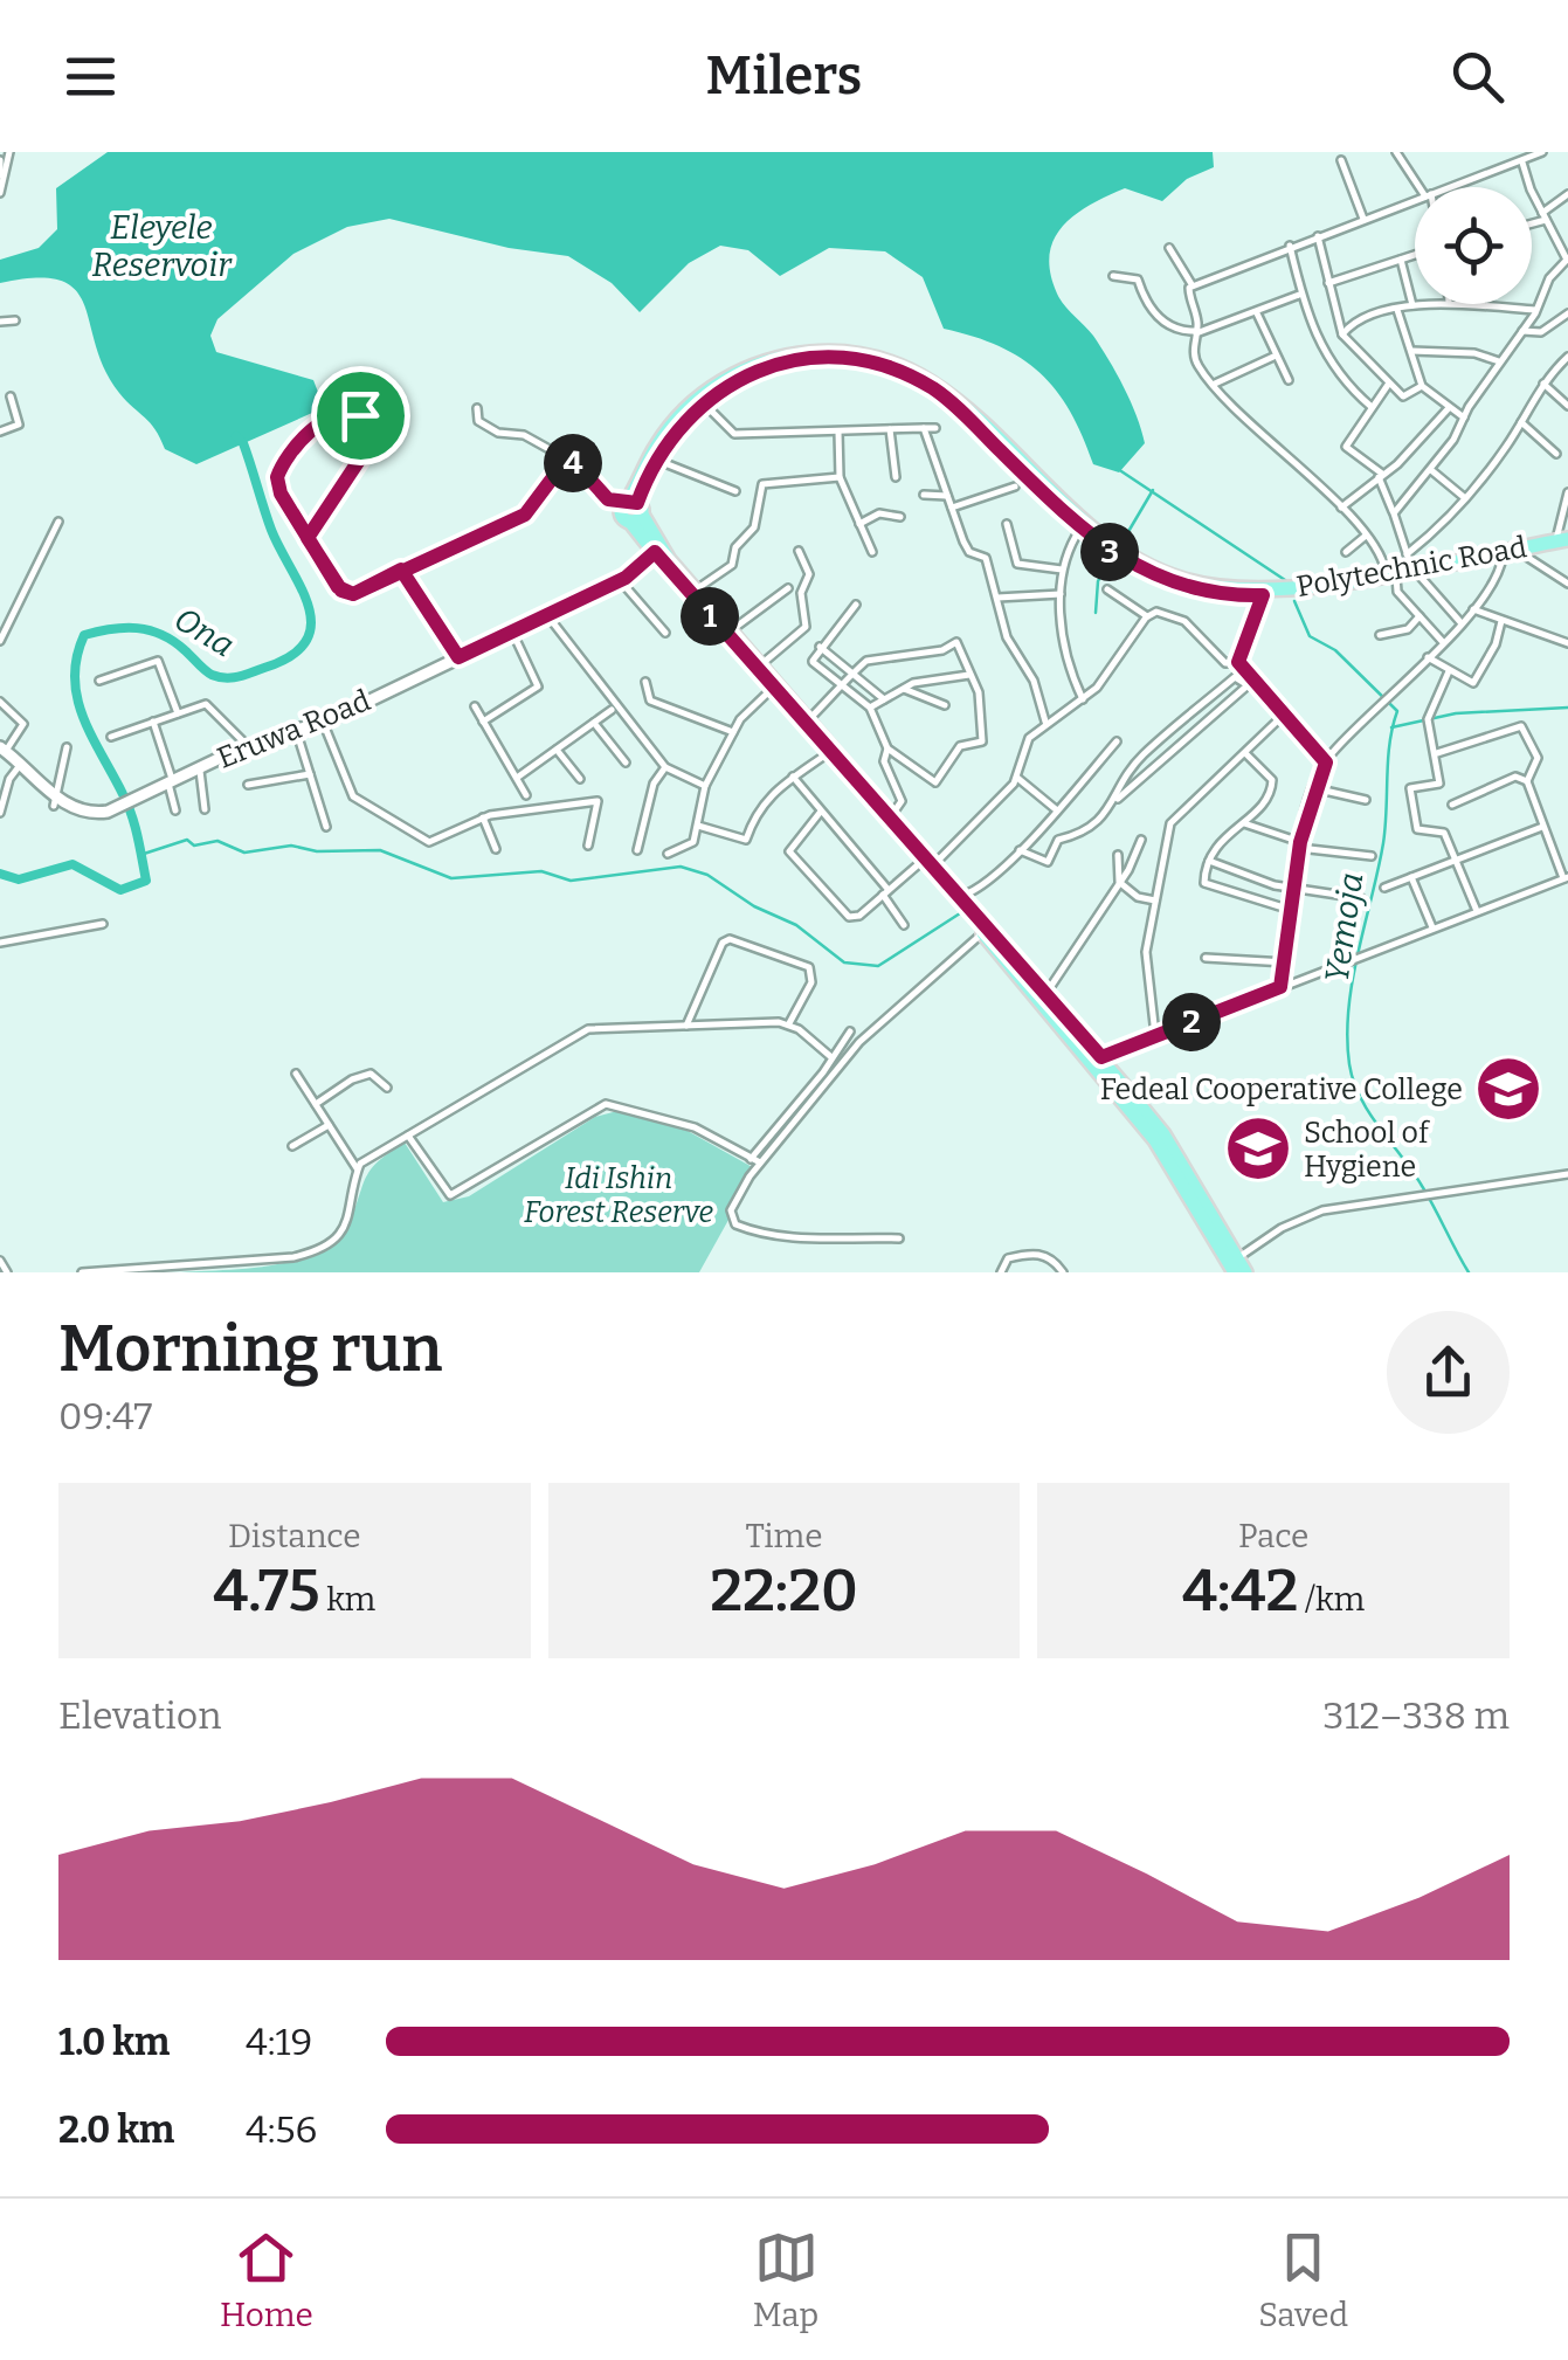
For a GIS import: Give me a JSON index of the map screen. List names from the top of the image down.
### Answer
{
  "streets": {
    "main road": ["Polytechnic Road", "Eruwa Road"]
  },
  "water": ["Eleyele Reservoir", "Ona", "Yemoja"],
  "parks": ["Idi Ishin Forest Reserve"],
  "places": {
    "school or university": ["Fedeal Cooperative College", "School of Hygiene"]
  },
  "page": {
    "header": "Milers",
    "pins": [
      "4",
      "3",
      "1",
      "2"
    ],
    "heading": ["Morning run", "09:47"],
    "stats": [
      ["Distance", "4.75 km"],
      ["Time", "22:20"],
      ["Pace", "4:42 /km"]
    ],
    "chart": ["Elevation", "312–338 m"],
    "list": [
      {
        "name": "1.0 km",
        "note": "4:19"
      },
      {
        "name": "2.0 km",
        "note": "4:56"
      }
    ],
    "tabs": ["Home", "Map", "Saved"]
  }
}
